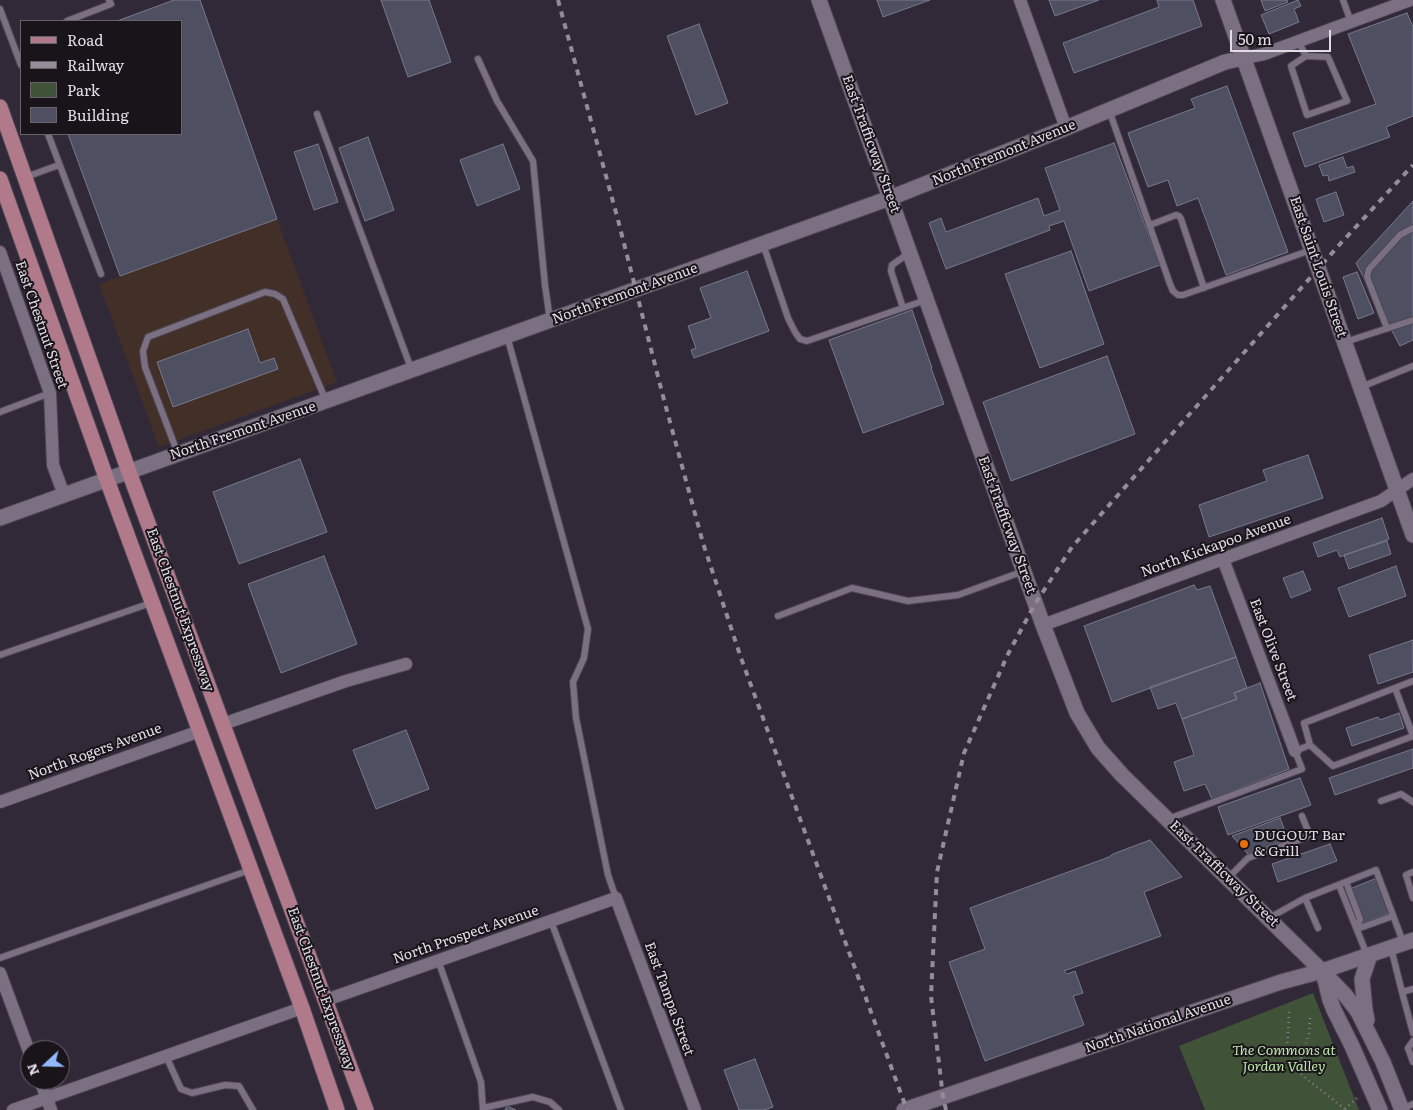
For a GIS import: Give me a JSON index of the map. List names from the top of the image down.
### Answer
{
  "streets": {
    "main road": [
      "East Trafficway Street",
      "North Fremont Avenue",
      "East Saint Louis Street",
      "East Chestnut Expressway",
      "North National Avenue"
    ],
    "street": [
      "East Chestnut Street",
      "North Kickapoo Avenue",
      "East Olive Street",
      "North Rogers Avenue",
      "North Prospect Avenue",
      "East Tampa Street"
    ]
  },
  "crossings": [
    ["East Trafficway Street", "North Fremont Avenue"],
    ["East Trafficway Street", "North Kickapoo Avenue"],
    ["East Trafficway Street", "North National Avenue"],
    ["North Fremont Avenue", "East Saint Louis Street"],
    ["North Fremont Avenue", "East Chestnut Street"],
    ["North Fremont Avenue", "East Chestnut Expressway"],
    ["East Saint Louis Street", "North Kickapoo Avenue"],
    ["North Kickapoo Avenue", "East Olive Street"],
    ["East Chestnut Expressway", "North Rogers Avenue"],
    ["East Chestnut Expressway", "North Prospect Avenue"],
    ["North Prospect Avenue", "East Tampa Street"]
  ],
  "parks": ["The Commons at Jordan Valley"],
  "places": ["DUGOUT Bar & Grill"],
  "legend": [
    "Road",
    "Railway",
    "Park",
    "Building"
  ],
  "scale_bar": "50 m",
  "north": "left"
}
